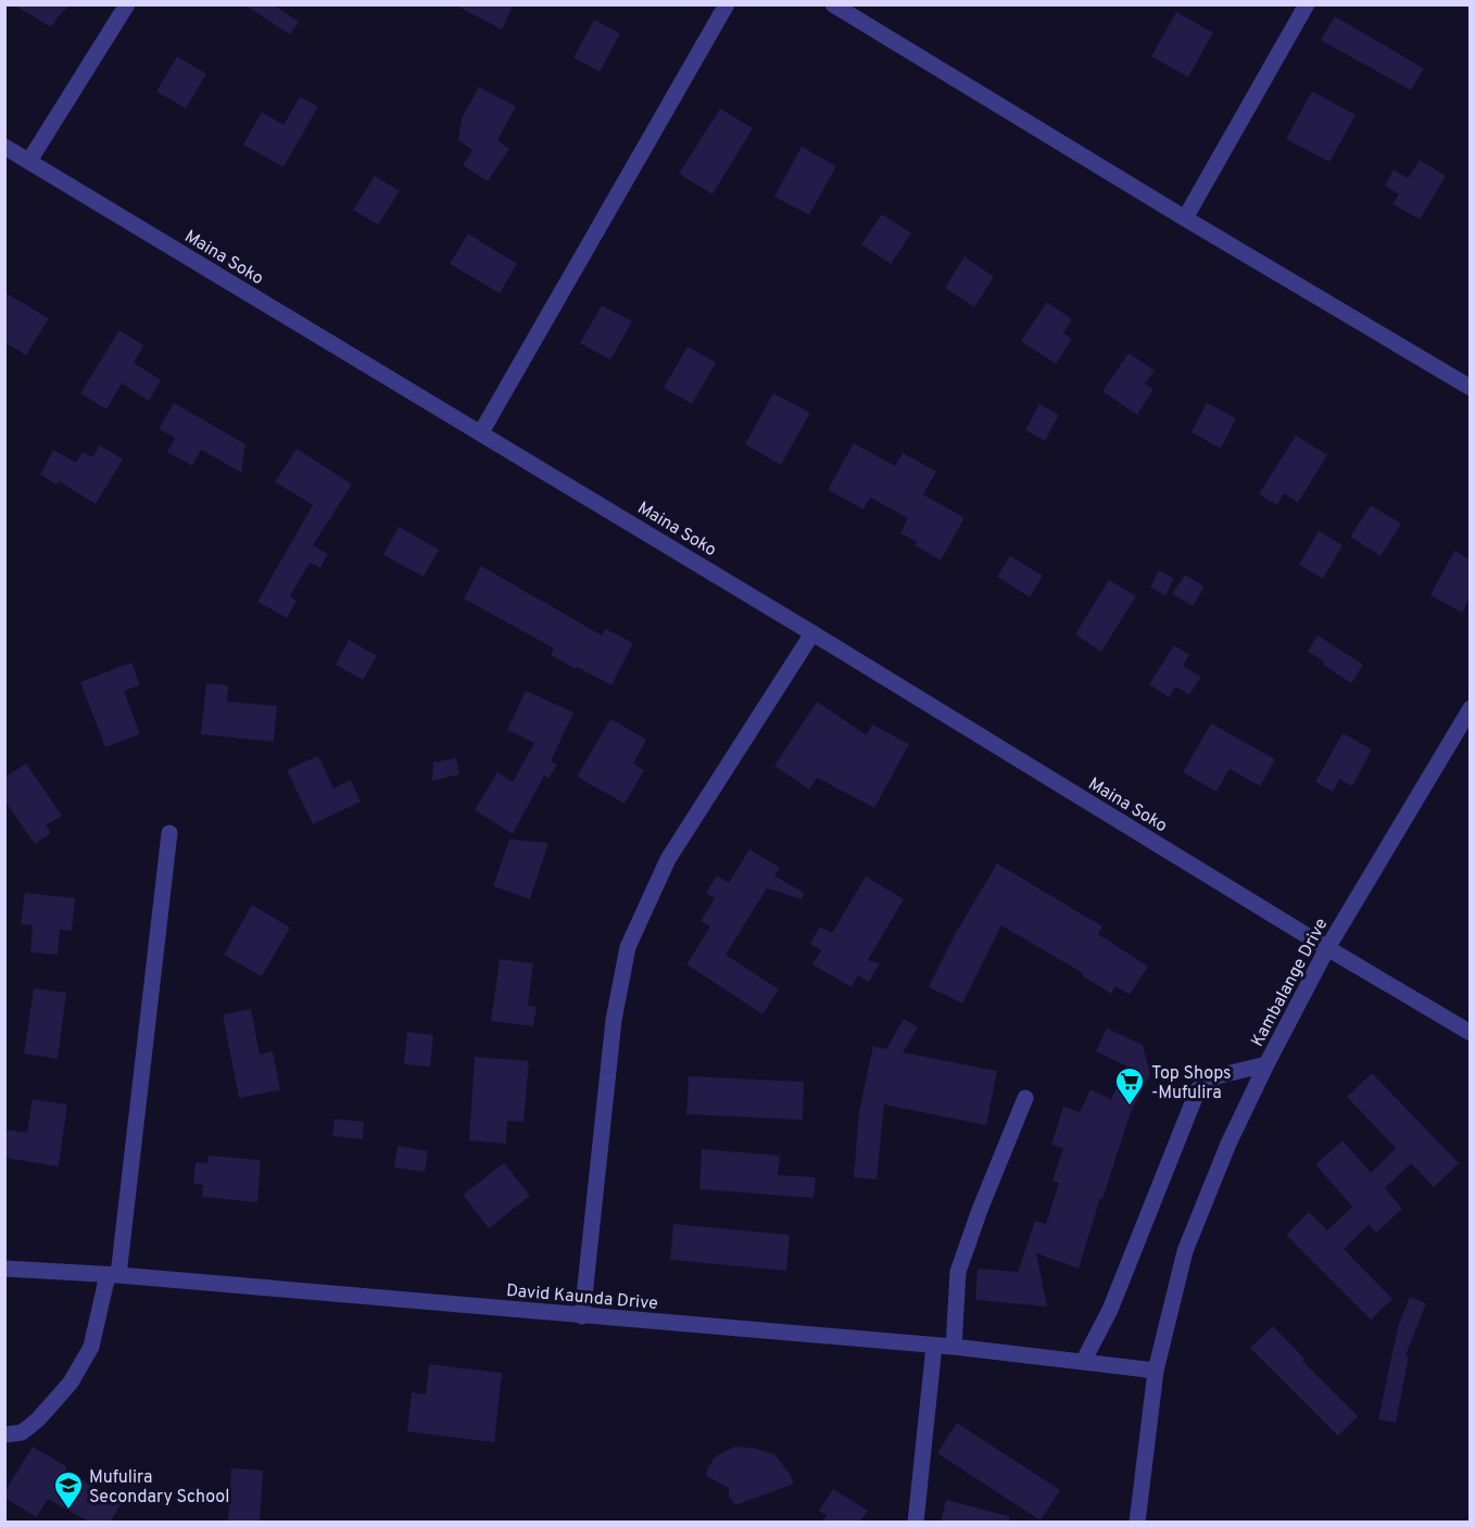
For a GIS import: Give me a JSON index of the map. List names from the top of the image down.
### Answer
{
  "streets": {
    "street": ["Maina Soko", "Kambalange Drive", "David Kaunda Drive"]
  },
  "crossings": [
    ["Maina Soko", "Kambalange Drive"],
    ["Kambalange Drive", "David Kaunda Drive"]
  ],
  "places": {
    "supermarket": ["Top Shops -Mufulira"],
    "school or university": ["Mufulira Secondary School"]
  }
}
